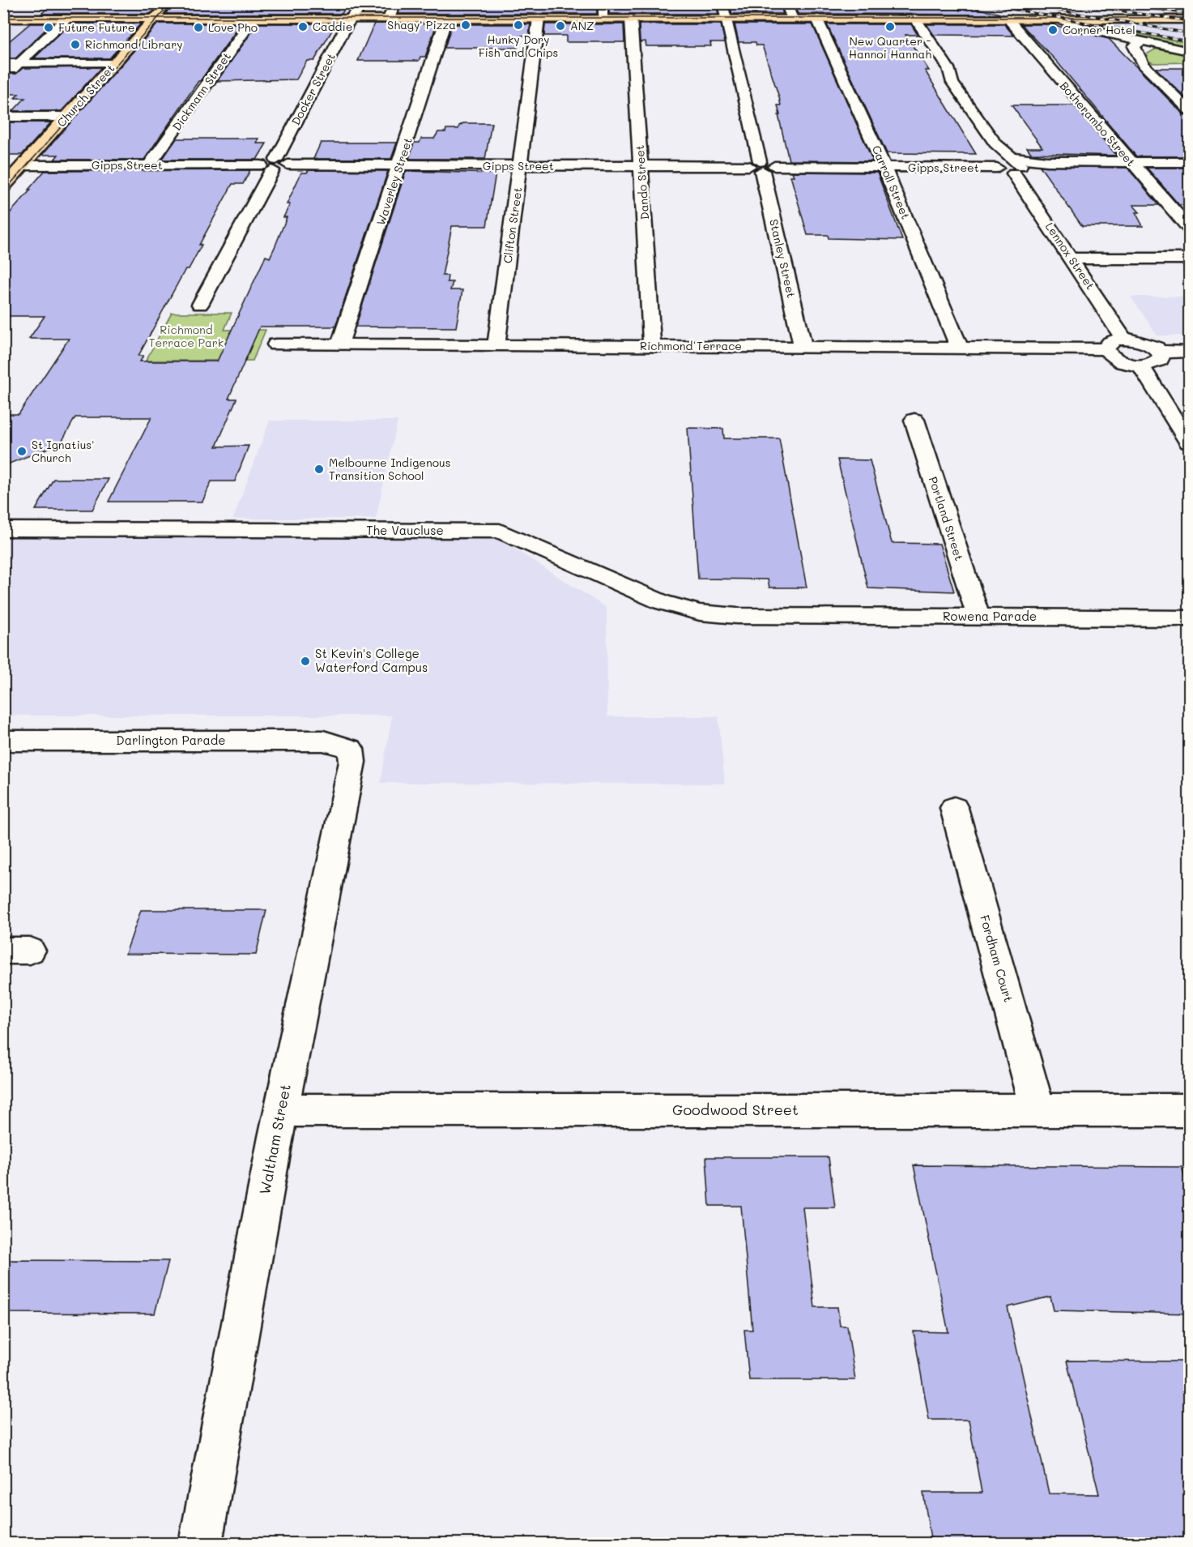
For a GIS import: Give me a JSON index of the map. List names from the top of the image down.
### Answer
{
  "streets": {
    "main road": ["Church Street"],
    "street": [
      "Docker Street",
      "Dickmann Street",
      "Botherambo Street",
      "Gipps Street",
      "Waverley Street",
      "Dando Street",
      "Carroll Street",
      "Clifton Street",
      "Lennox Street",
      "Stanley Street",
      "Richmond Terrace",
      "Portland Street",
      "The Vaucluse",
      "Rowena Parade",
      "Darlington Parade",
      "Fordham Court",
      "Goodwood Street",
      "Waltham Street"
    ]
  },
  "crossings": [
    ["Docker Street", "Gipps Street"],
    ["Dickmann Street", "Gipps Street"],
    ["Church Street", "Gipps Street"],
    ["Gipps Street", "Waverley Street"],
    ["Gipps Street", "Dando Street"],
    ["Gipps Street", "Carroll Street"],
    ["Gipps Street", "Clifton Street"],
    ["Gipps Street", "Lennox Street"],
    ["Gipps Street", "Stanley Street"],
    ["Waverley Street", "Richmond Terrace"],
    ["Dando Street", "Richmond Terrace"],
    ["Carroll Street", "Richmond Terrace"],
    ["Clifton Street", "Richmond Terrace"],
    ["Stanley Street", "Richmond Terrace"],
    ["Portland Street", "Rowena Parade"],
    ["The Vaucluse", "Rowena Parade"],
    ["Darlington Parade", "Waltham Street"],
    ["Fordham Court", "Goodwood Street"],
    ["Goodwood Street", "Waltham Street"]
  ],
  "parks": ["Richmond Terrace Park"],
  "places": [
    "Shagy' Pizza",
    "Hunky Dory Fish and Chips",
    "ANZ",
    "Caddie",
    "New Quarter - Hannoi Hannah",
    "Future Future",
    "Love Pho",
    "Corner Hotel",
    "Richmond Library",
    "St Ignatius' Church",
    "Melbourne Indigenous Transition School",
    "St Kevin's College Waterford Campus"
  ]
}
